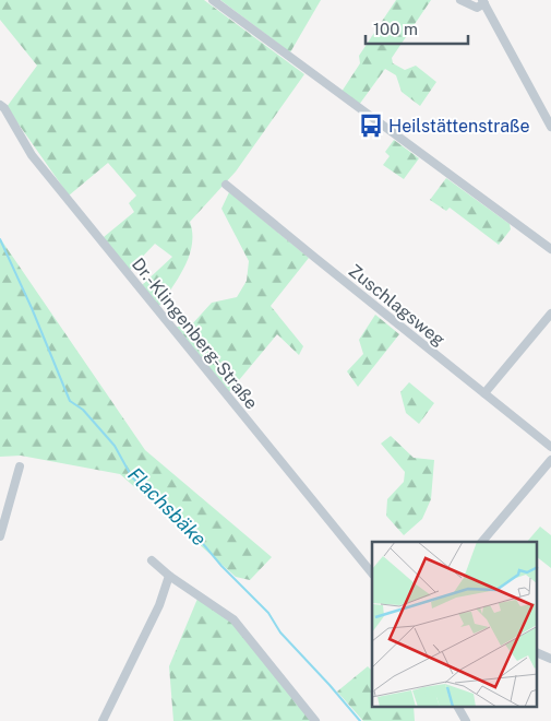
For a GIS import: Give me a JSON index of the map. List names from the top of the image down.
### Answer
{
  "streets": {
    "street": ["Zuschlagsweg", "Dr.-Klingenberg-Straße"]
  },
  "water": ["Flachsbäke"],
  "places": {
    "bus stop": ["Heilstättenstraße"]
  },
  "scale_bar": "100 m"
}
